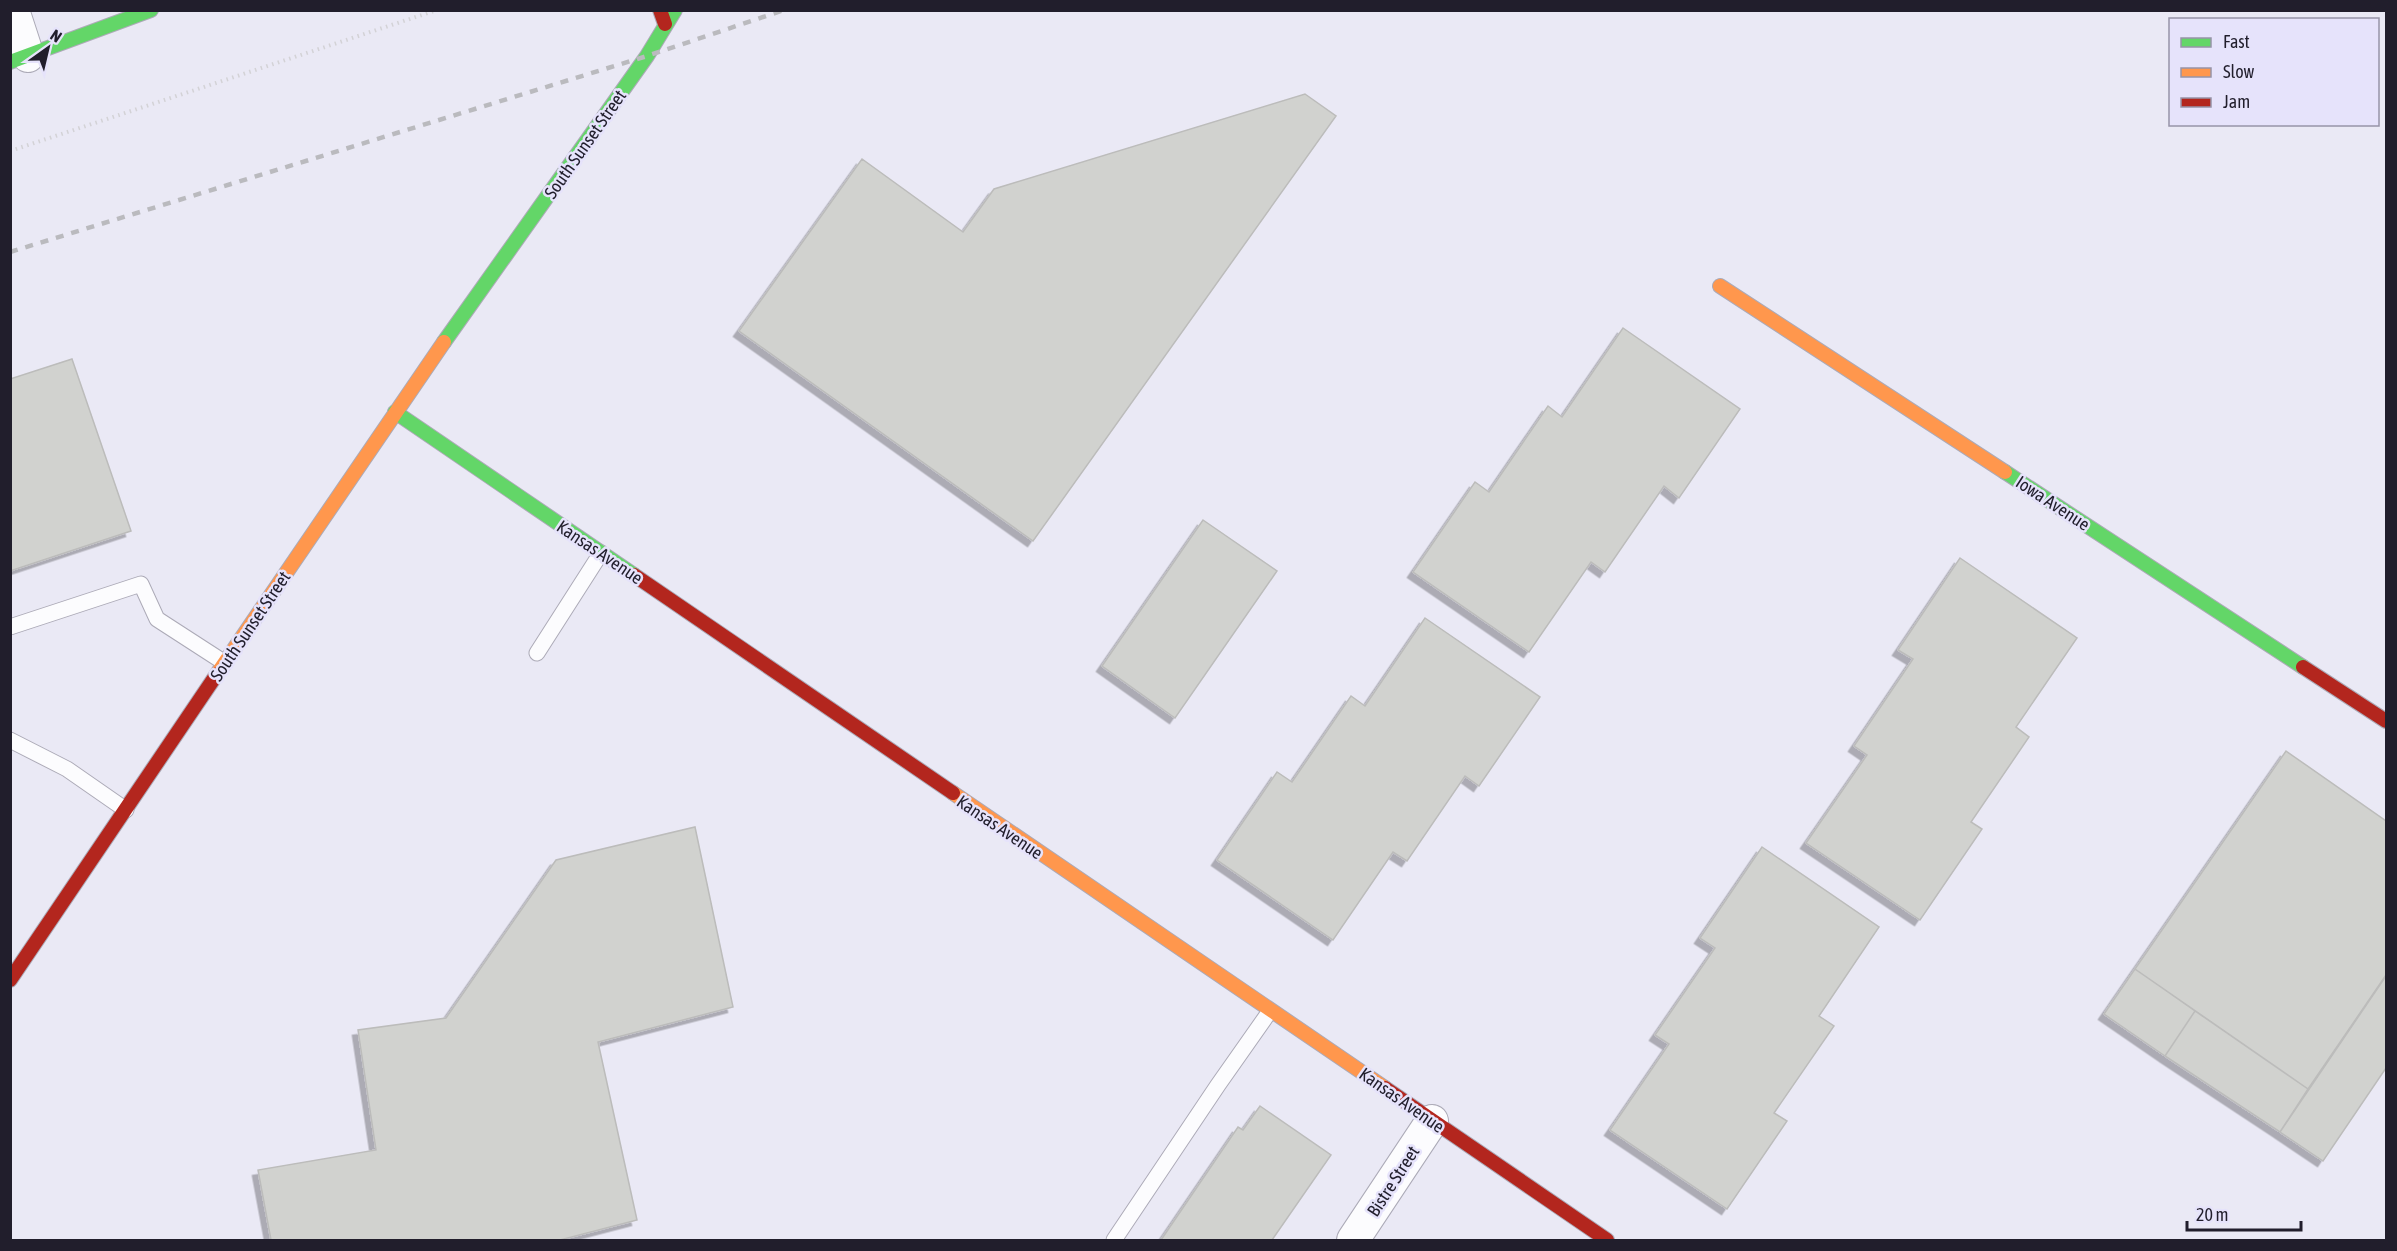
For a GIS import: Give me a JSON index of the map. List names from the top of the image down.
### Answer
{
  "streets": {
    "main road": ["South Sunset Street", "Iowa Avenue", "Kansas Avenue"],
    "street": ["Bistre Street"]
  },
  "crossings": [
    ["South Sunset Street", "Kansas Avenue"],
    ["Kansas Avenue", "Bistre Street"]
  ],
  "legend": ["Fast", "Slow", "Jam"],
  "scale_bar": "20 m",
  "north": "top right"
}
